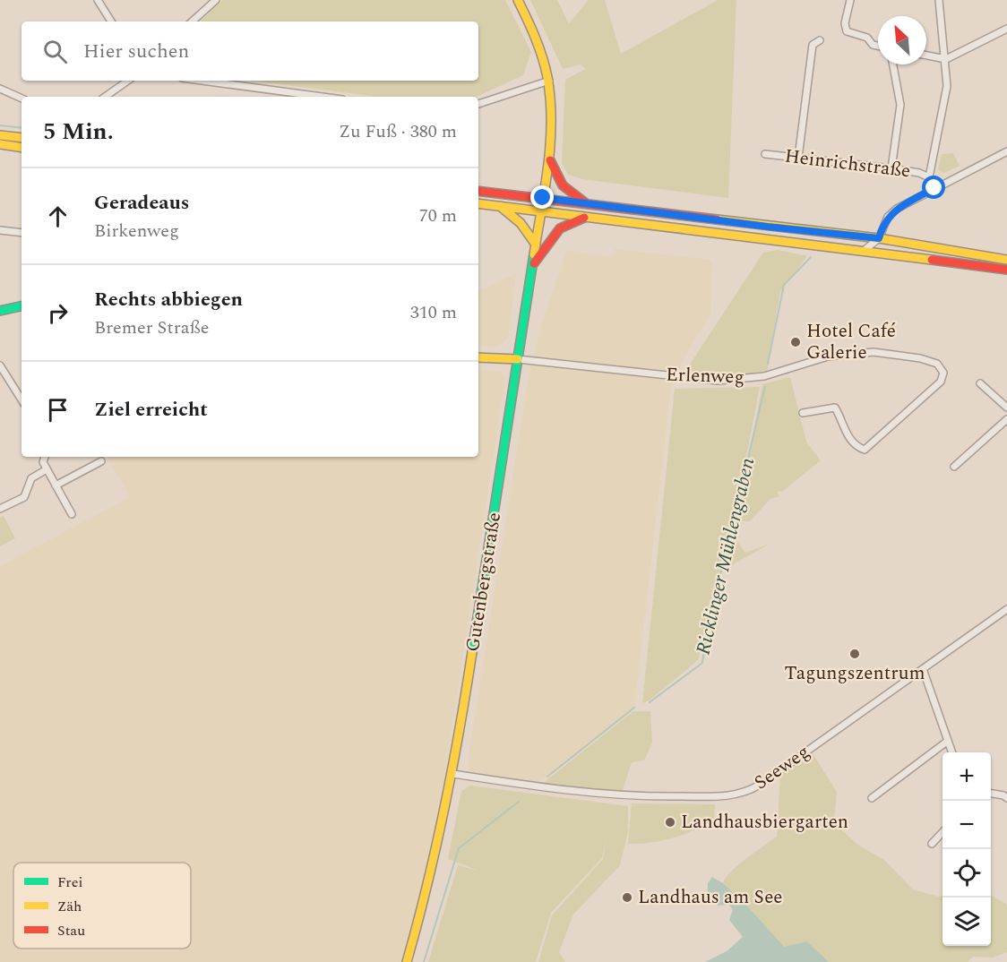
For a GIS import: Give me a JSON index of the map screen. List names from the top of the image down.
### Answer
{
  "streets": {
    "main road": ["Gutenbergstraße"],
    "street": ["Heinrichstraße", "Erlenweg", "Seeweg"]
  },
  "crossings": [
    ["Erlenweg", "Gutenbergstraße"],
    ["Gutenbergstraße", "Seeweg"]
  ],
  "water": ["Ricklinger Mühlengraben"],
  "places": [
    "Hotel Café Galerie",
    "Tagungszentrum",
    "Landhausbiergarten",
    "Landhaus am See"
  ],
  "legend": ["Frei", "Zäh", "Stau"],
  "north": "top left",
  "page": {
    "search": "Hier suchen",
    "heading": ["5 Min.", "Zu Fuß · 380 m"],
    "list": [
      ["Geradeaus", "Birkenweg", "70 m"],
      ["Rechts abbiegen", "Bremer Straße", "310 m"],
      "Ziel erreicht"
    ],
    "map_buttons": ["+", "−"]
  }
}
